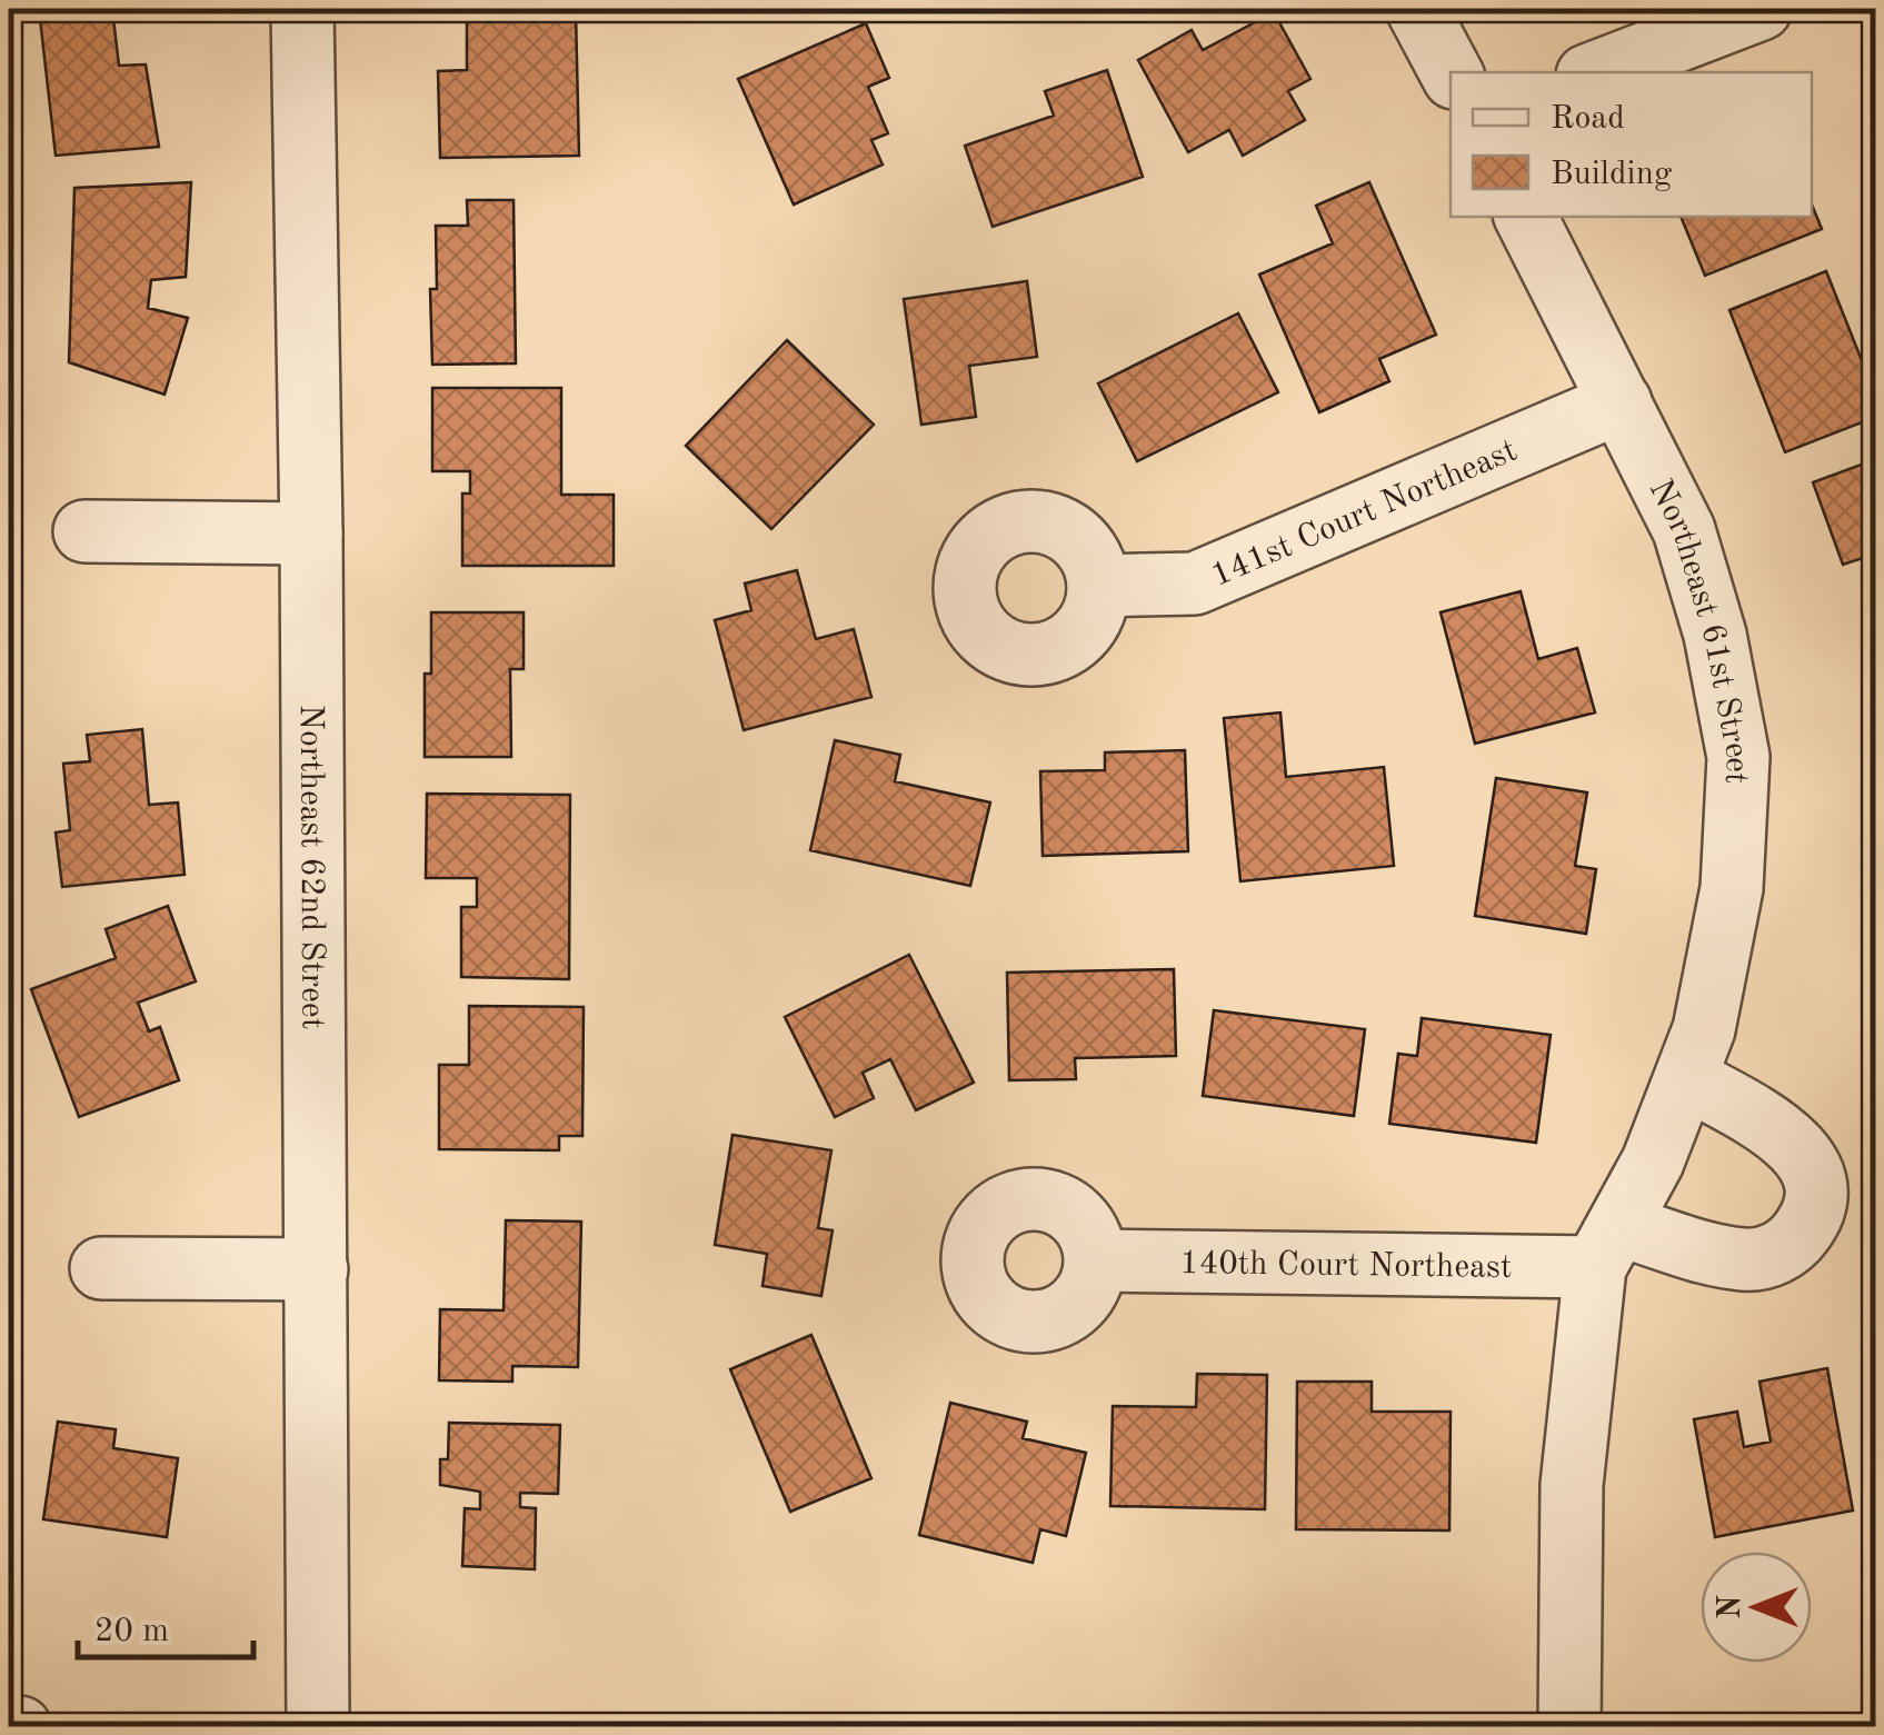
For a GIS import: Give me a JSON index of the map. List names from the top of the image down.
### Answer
{
  "streets": {
    "street": [
      "141st Court Northeast",
      "Northeast 61st Street",
      "Northeast 62nd Street",
      "140th Court Northeast"
    ]
  },
  "crossings": [
    ["141st Court Northeast", "Northeast 61st Street"],
    ["Northeast 61st Street", "140th Court Northeast"]
  ],
  "legend": ["Road", "Building"],
  "scale_bar": "20 m",
  "north": "left"
}
